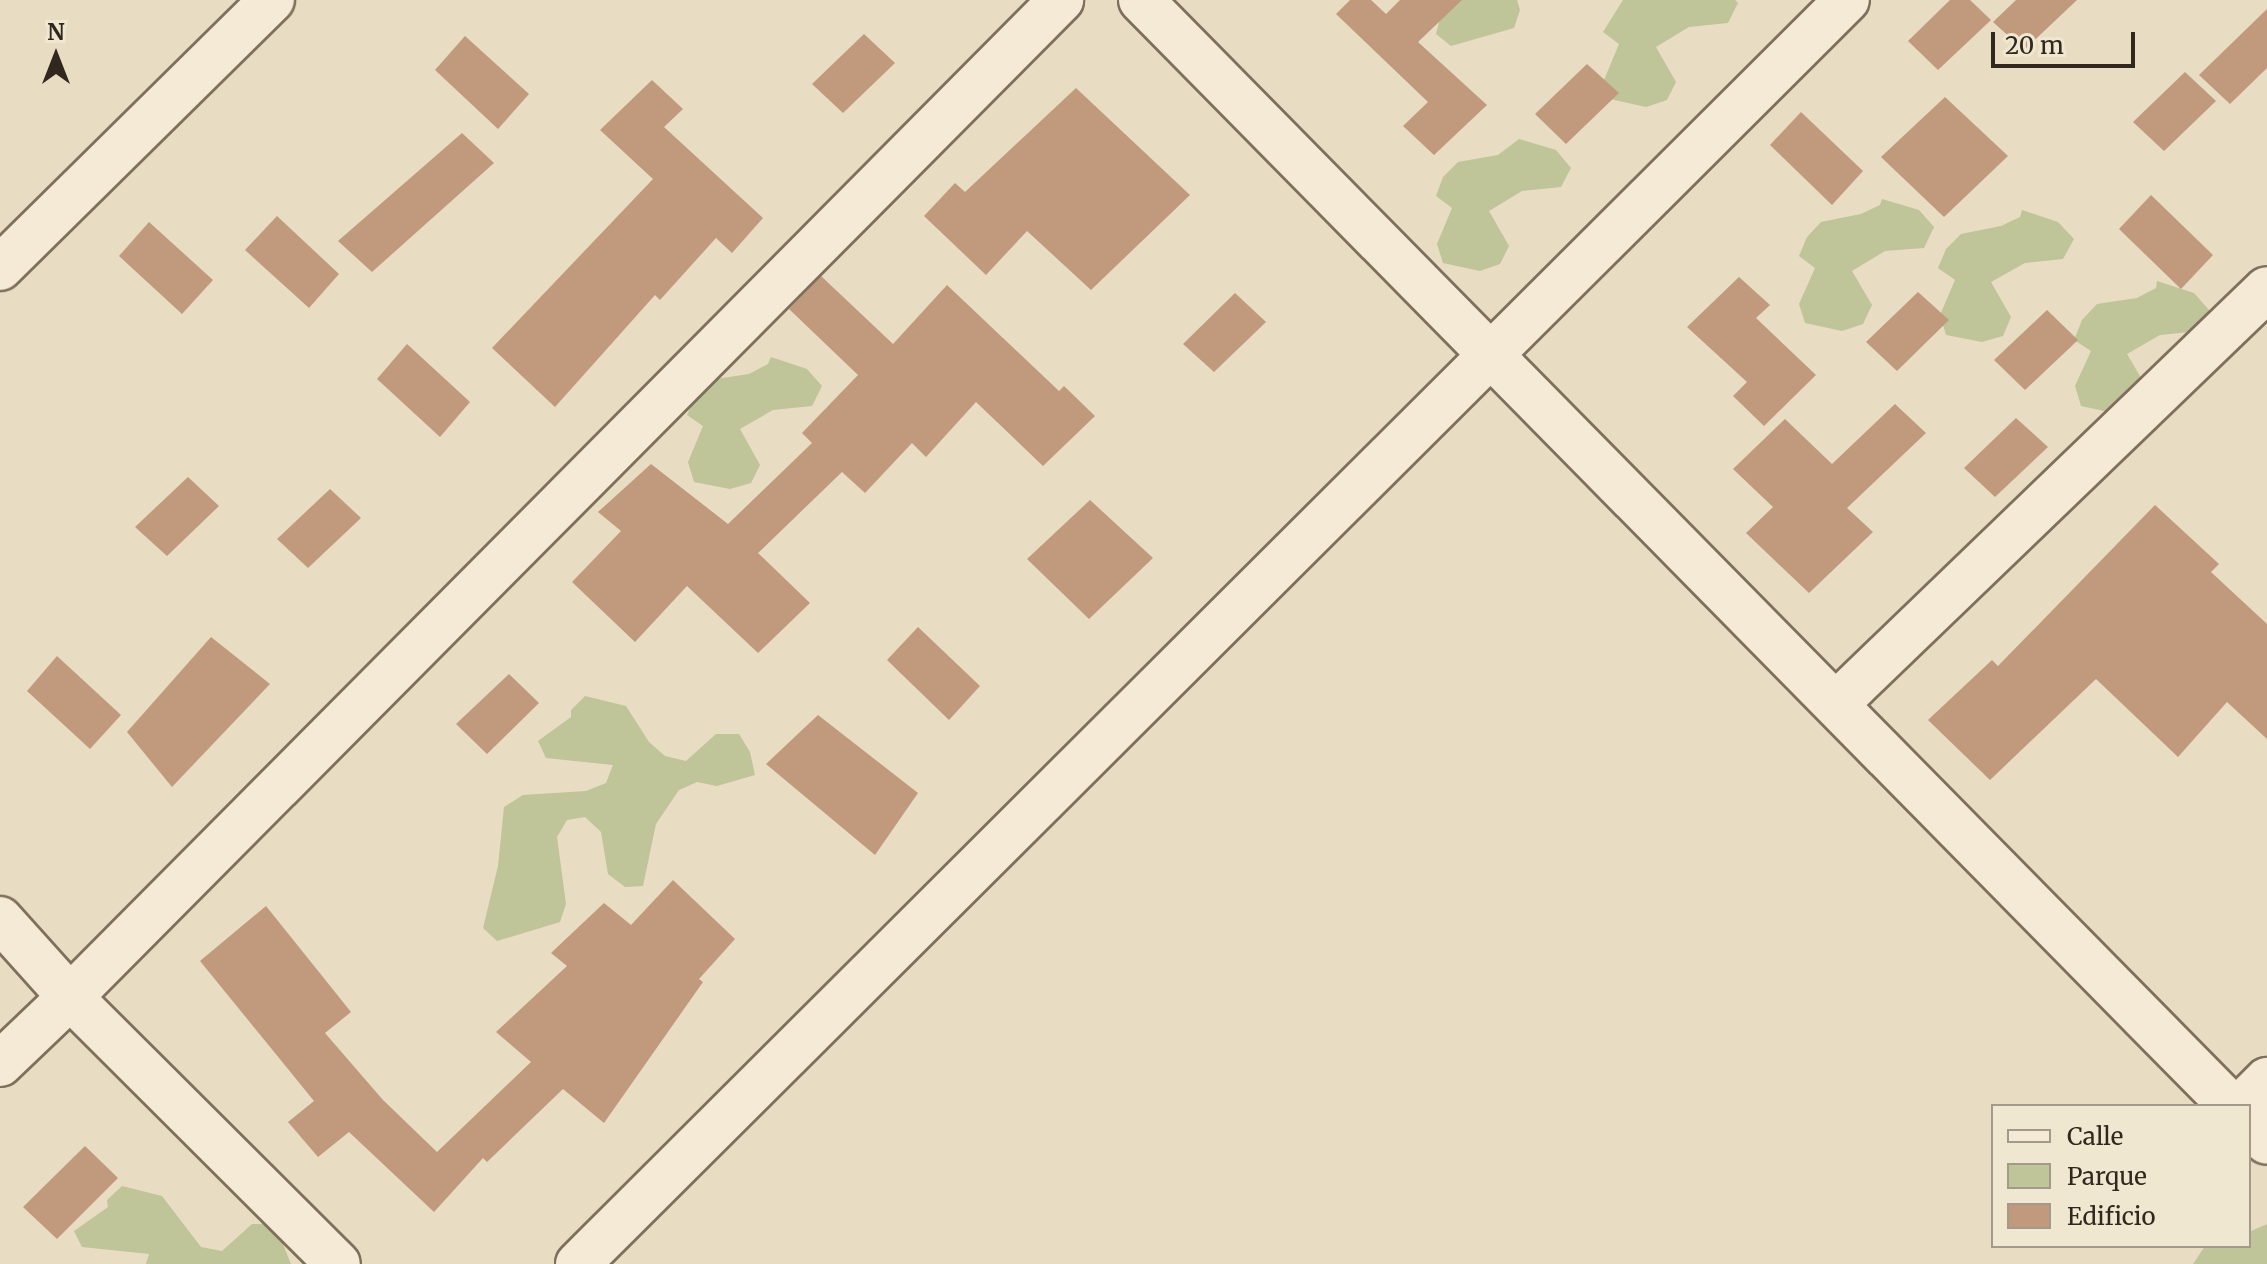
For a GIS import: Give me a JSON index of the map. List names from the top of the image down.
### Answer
{
  "legend": ["Calle", "Parque", "Edificio"],
  "scale_bar": "20 m",
  "north": "top"
}
